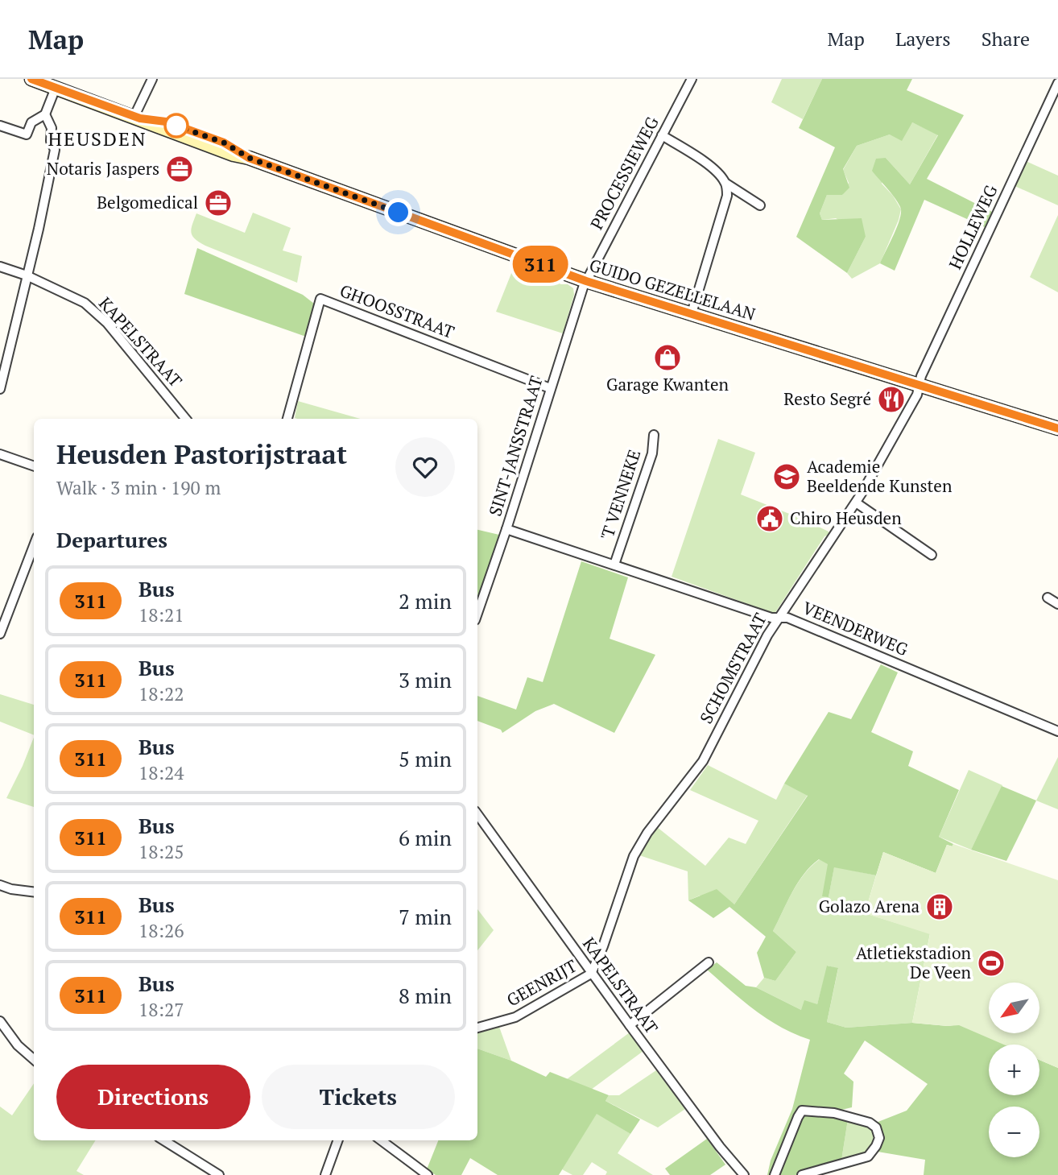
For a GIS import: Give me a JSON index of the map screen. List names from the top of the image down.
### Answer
{
  "streets": {
    "main road": ["GUIDO GEZELLELAAN"],
    "street": [
      "PROCESSIEWEG",
      "HOLLEWEG",
      "GHOOSSTRAAT",
      "KAPELSTRAAT",
      "SINT-JANSSTRAAT",
      "'T VENNEKE",
      "VEENDERWEG",
      "SCHOMSTRAAT",
      "GEENRIJT"
    ]
  },
  "crossings": [
    ["PROCESSIEWEG", "GUIDO GEZELLELAAN"],
    ["PROCESSIEWEG", "SINT-JANSSTRAAT"],
    ["HOLLEWEG", "GUIDO GEZELLELAAN"],
    ["HOLLEWEG", "SCHOMSTRAAT"],
    ["GUIDO GEZELLELAAN", "SINT-JANSSTRAAT"],
    ["GUIDO GEZELLELAAN", "SCHOMSTRAAT"],
    ["GHOOSSTRAAT", "SINT-JANSSTRAAT"],
    ["KAPELSTRAAT", "SCHOMSTRAAT"],
    ["KAPELSTRAAT", "GEENRIJT"],
    ["SINT-JANSSTRAAT", "VEENDERWEG"],
    ["'T VENNEKE", "VEENDERWEG"],
    ["VEENDERWEG", "SCHOMSTRAAT"],
    ["SCHOMSTRAAT", "GEENRIJT"]
  ],
  "districts": ["HEUSDEN"],
  "places": {
    "office": ["Notaris Jaspers", "Belgomedical"],
    "shop": ["Garage Kwanten"],
    "restaurant": ["Resto Segré"],
    "school or university": ["Academie Beeldende Kunsten"],
    "public building": ["Chiro Heusden"],
    "building": ["Golazo Arena"],
    "sports": ["Atletiekstadion De Veen"]
  },
  "lines": ["bus line 311"],
  "north": "bottom left",
  "page": {
    "header": "Map",
    "nav": ["Map", "Layers", "Share"],
    "on_map": "311",
    "heading": [
      ["Heusden Pastorijstraat", "Walk · 3 min · 190 m"],
      "Departures"
    ],
    "list": [
      {
        "mark": "311",
        "name": "Bus",
        "note": "18:21",
        "value": "2 min"
      },
      {
        "mark": "311",
        "name": "Bus",
        "note": "18:22",
        "value": "3 min"
      },
      {
        "mark": "311",
        "name": "Bus",
        "note": "18:24",
        "value": "5 min"
      },
      {
        "mark": "311",
        "name": "Bus",
        "note": "18:25",
        "value": "6 min"
      },
      {
        "mark": "311",
        "name": "Bus",
        "note": "18:26",
        "value": "7 min"
      },
      {
        "mark": "311",
        "name": "Bus",
        "note": "18:27",
        "value": "8 min"
      }
    ],
    "map_buttons": ["+", "−"],
    "buttons": ["Directions", "Tickets"]
  }
}
